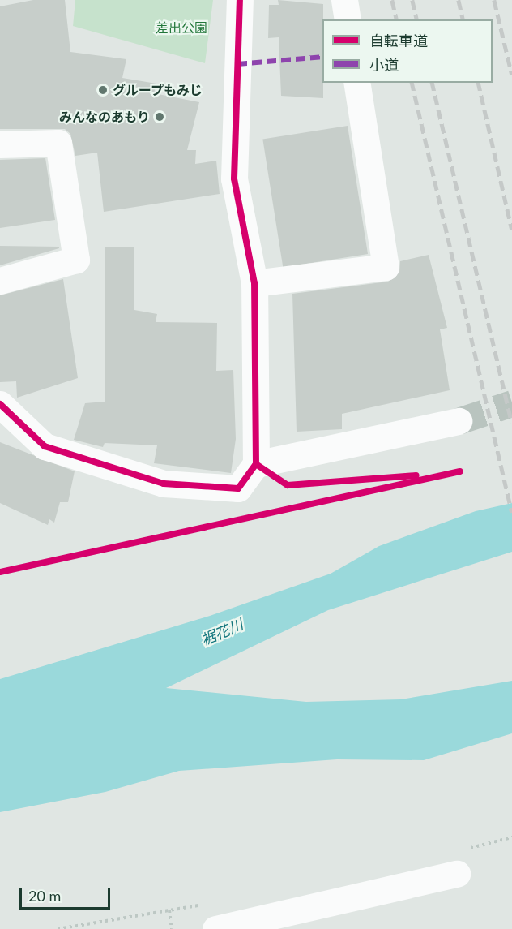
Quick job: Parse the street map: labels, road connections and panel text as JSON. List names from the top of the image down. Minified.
{"water":["裾花川"],"parks":["差出公園"],"places":["グループもみじ","みんなのあもり"],"legend":["自転車道","小道"],"scale_bar":"20 m"}
